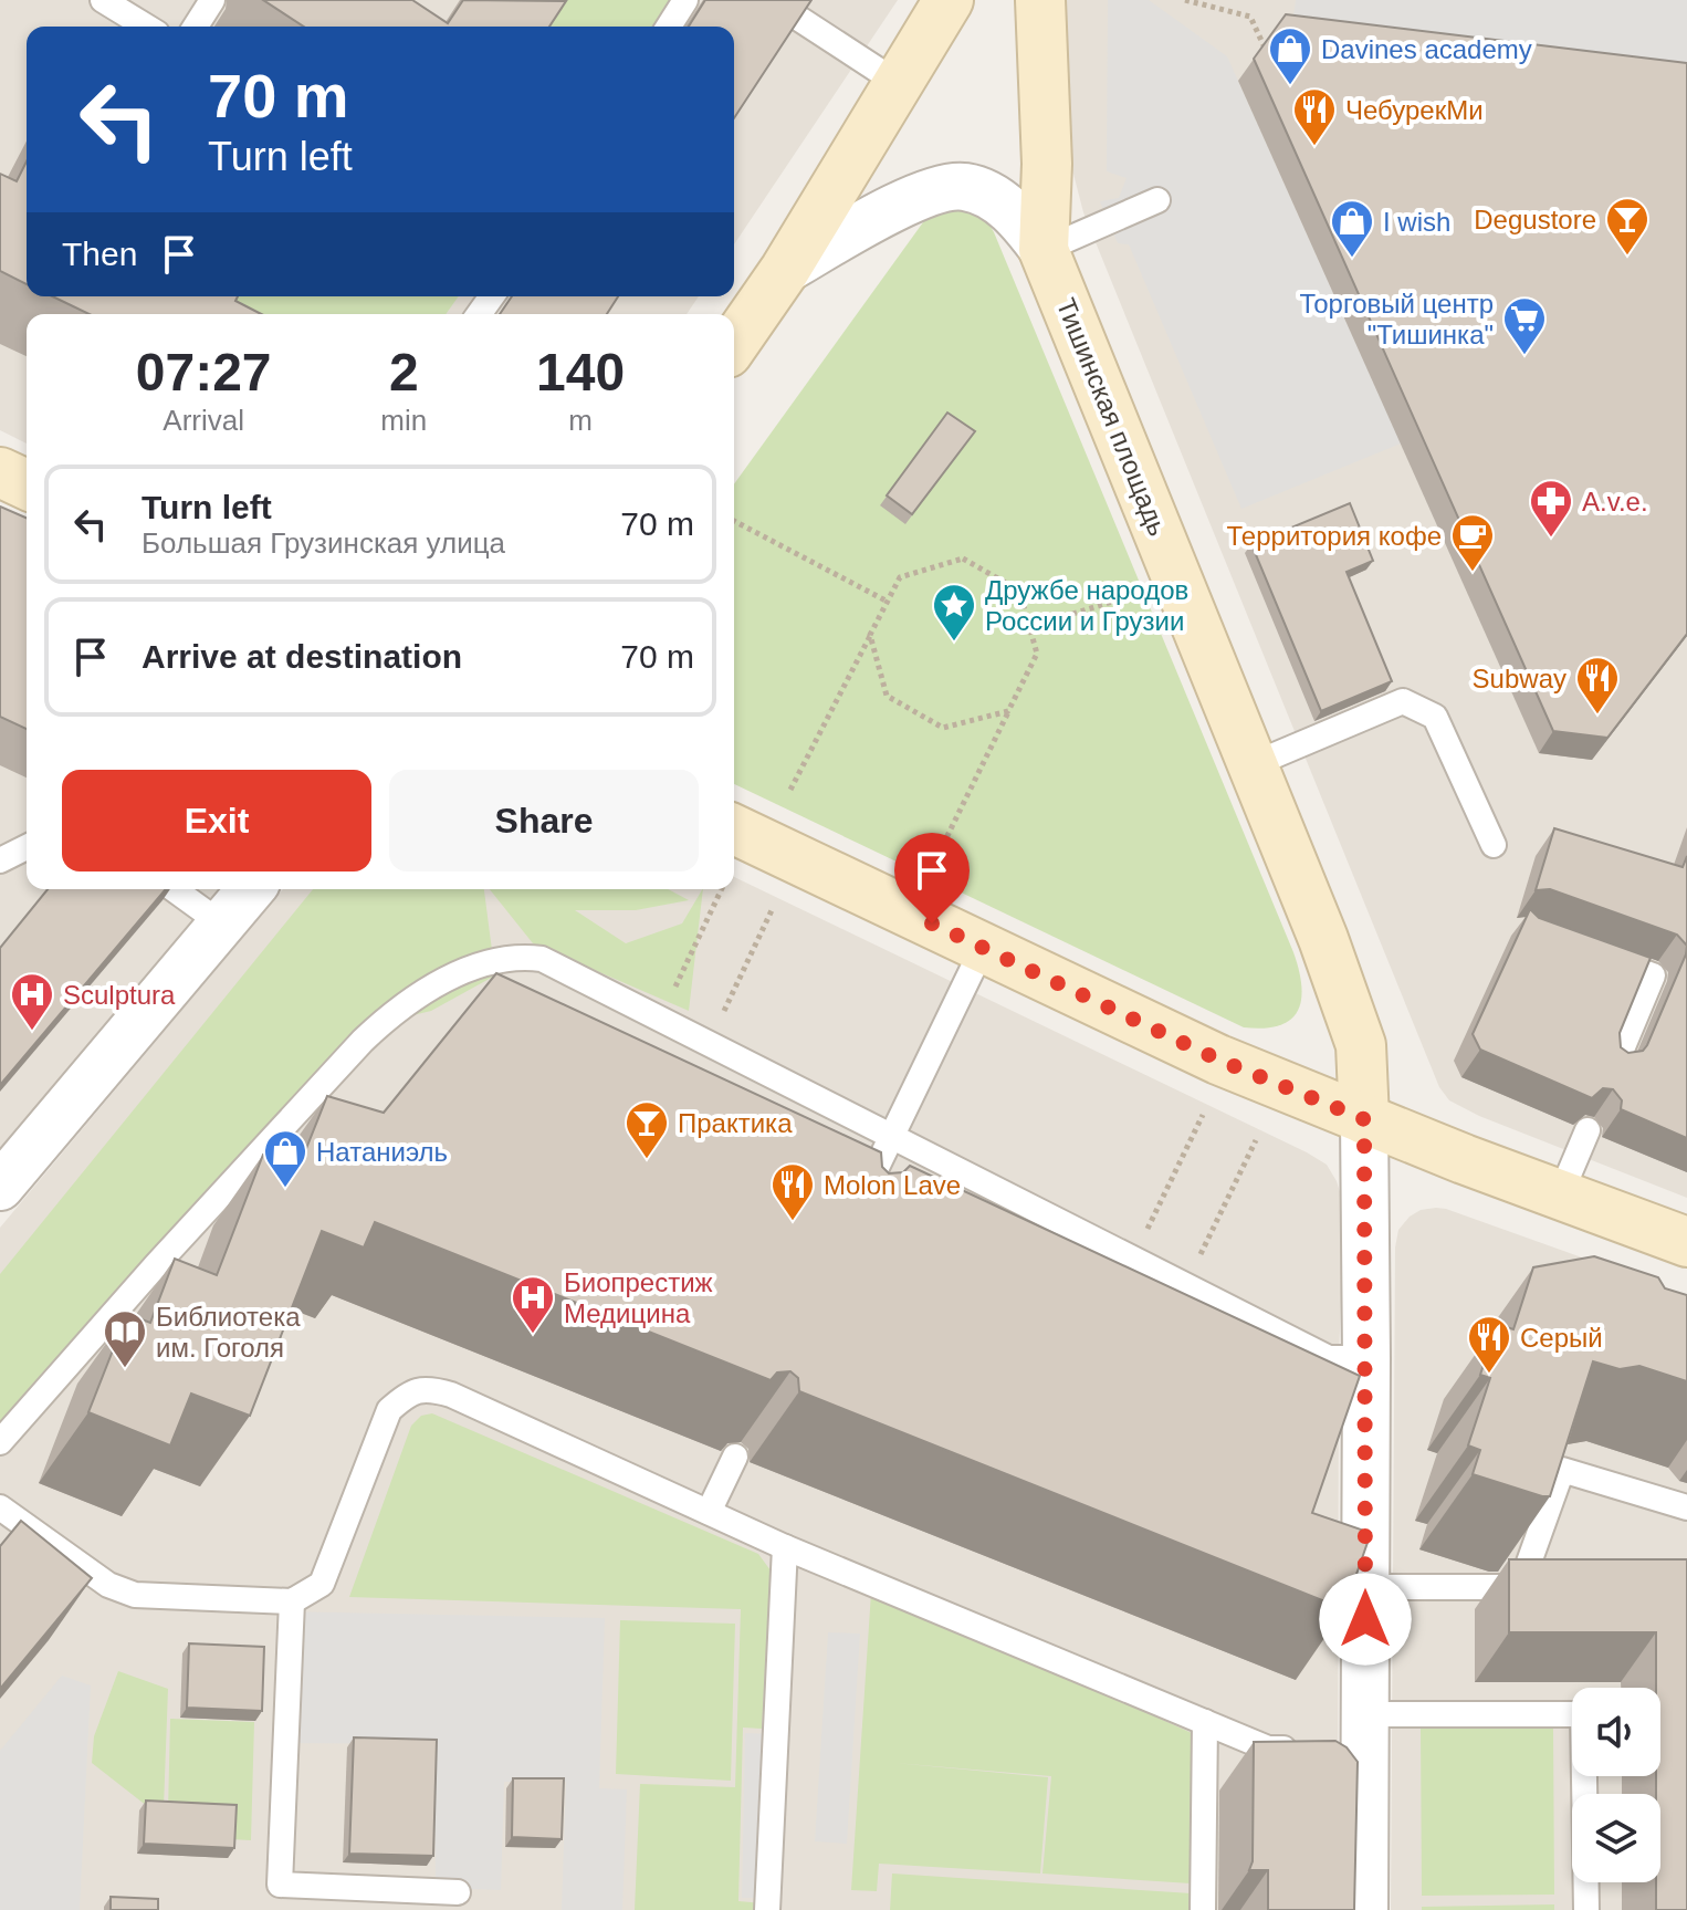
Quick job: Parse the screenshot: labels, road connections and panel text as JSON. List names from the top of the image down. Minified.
{"streets":{"street":["Тишинская площадь"]},"places":{"shop":["Davines academy","I wish","Натаниэль"],"restaurant":["ЧебурекМи","Subway","Molon Lave","Серый"],"bar":["Degustore","Практика"],"supermarket":["Торговый центр \"Тишинка\""],"pharmacy":["A.v.e."],"cafe":["Территория кофе"],"place":["Дружбе народов России и Грузии"],"hospital":["Sculptura","Биопрестиж Медицина"],"library":["Библиотека им. Гоголя"]},"page":{"turn":["70 m","Turn left"],"then":"Then","eta":["07:27","Arrival","2","min","140","m"],"list":[{"name":"Turn left","note":"Большая Грузинская улица","value":"70 m"},{"name":"Arrive at destination","value":"70 m"}],"buttons":["Exit","Share"]}}
